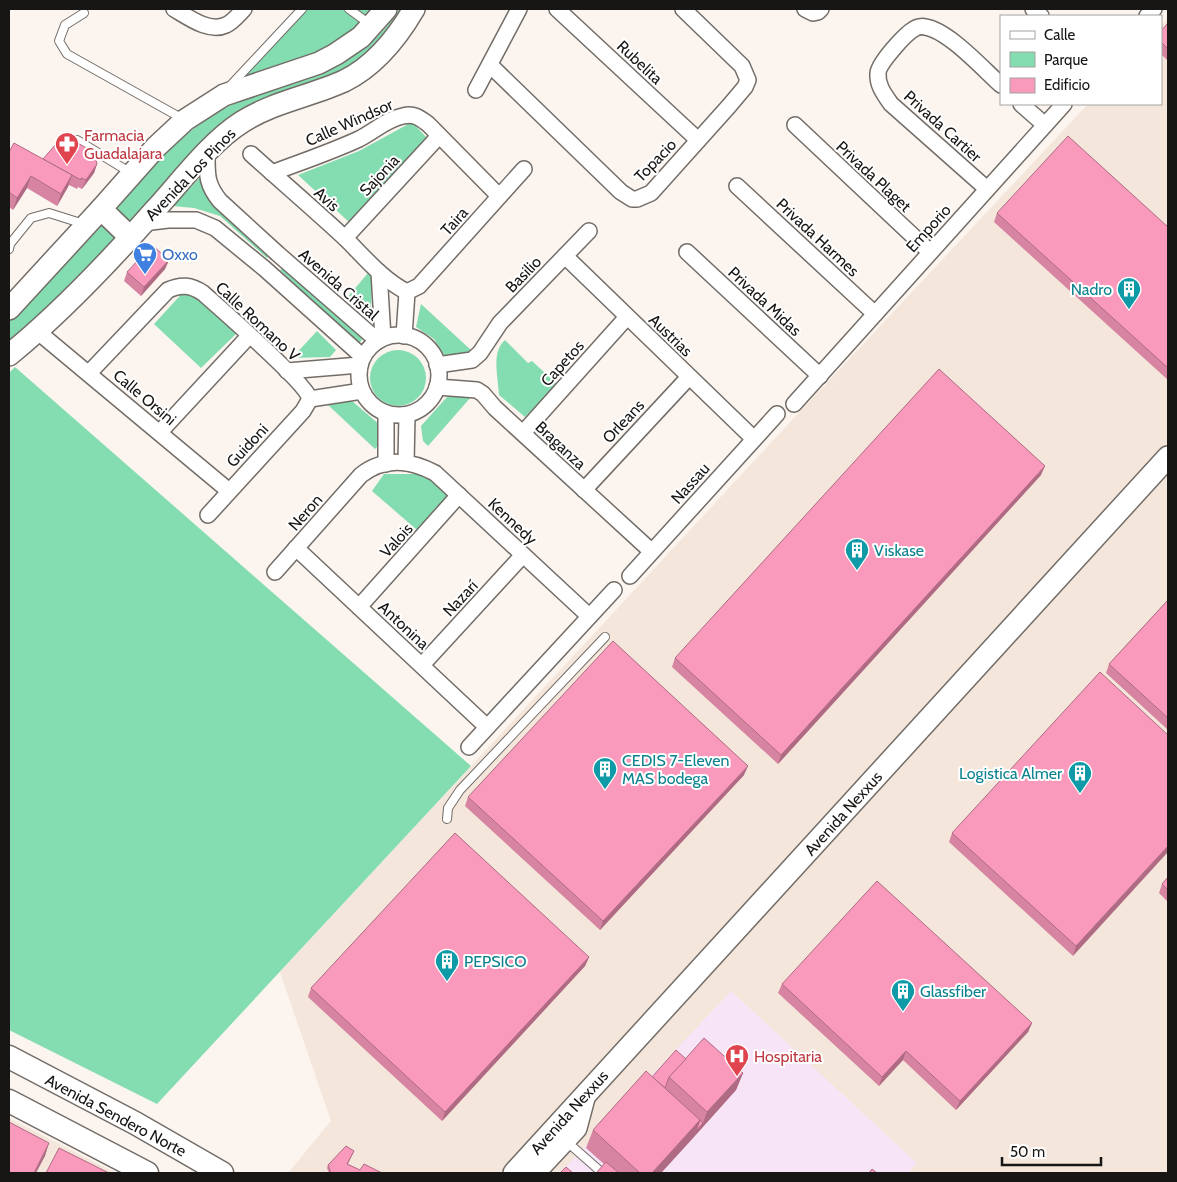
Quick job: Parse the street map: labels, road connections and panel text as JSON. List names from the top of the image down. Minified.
{"streets":{"main road":["Avenida Sendero Norte"],"street":["Rubelita","Calle Windsor","Privada Cartier","Topacio","Avenida Los Pinos","Sajonia","Privada Plaget","Avis","Taira","Emporio","Privada Harmes","Basilio","Avenida Cristal","Privada Midas","Calle Romano V","Austrias","Capetos","Calle Orsini","Orleans","Guidoni","Braganza","Nassau","Neron","Kennedy","Valois","Nazarí","Antonina","Avenida Nexxus"]},"crossings":[["Rubelita","Topacio"],["Calle Windsor","Sajonia"],["Calle Windsor","Avis"],["Calle Windsor","Taira"],["Privada Cartier","Emporio"],["Avenida Los Pinos","Avenida Cristal"],["Avenida Los Pinos","Calle Orsini"],["Sajonia","Avis"],["Privada Plaget","Emporio"],["Avis","Taira"],["Emporio","Privada Harmes"],["Emporio","Privada Midas"],["Basilio","Avenida Cristal"],["Basilio","Austrias"],["Basilio","Braganza"],["Avenida Cristal","Braganza"],["Calle Romano V","Calle Orsini"],["Calle Romano V","Guidoni"],["Austrias","Capetos"],["Austrias","Orleans"],["Austrias","Nassau"],["Capetos","Braganza"],["Calle Orsini","Guidoni"],["Orleans","Braganza"],["Braganza","Nassau"],["Neron","Kennedy"],["Neron","Antonina"],["Kennedy","Valois"],["Kennedy","Nazarí"],["Valois","Antonina"],["Nazarí","Antonina"]],"places":{"pharmacy":["Farmacia Guadalajara"],"supermarket":["Oxxo"],"building":["Nadro","Viskase","CEDIS 7-Eleven MAS bodega","Logistica Almer","PEPSICO","Glassfiber"],"hospital":["Hospitaria"]},"legend":["Calle","Parque","Edificio"],"scale_bar":"50 m"}
